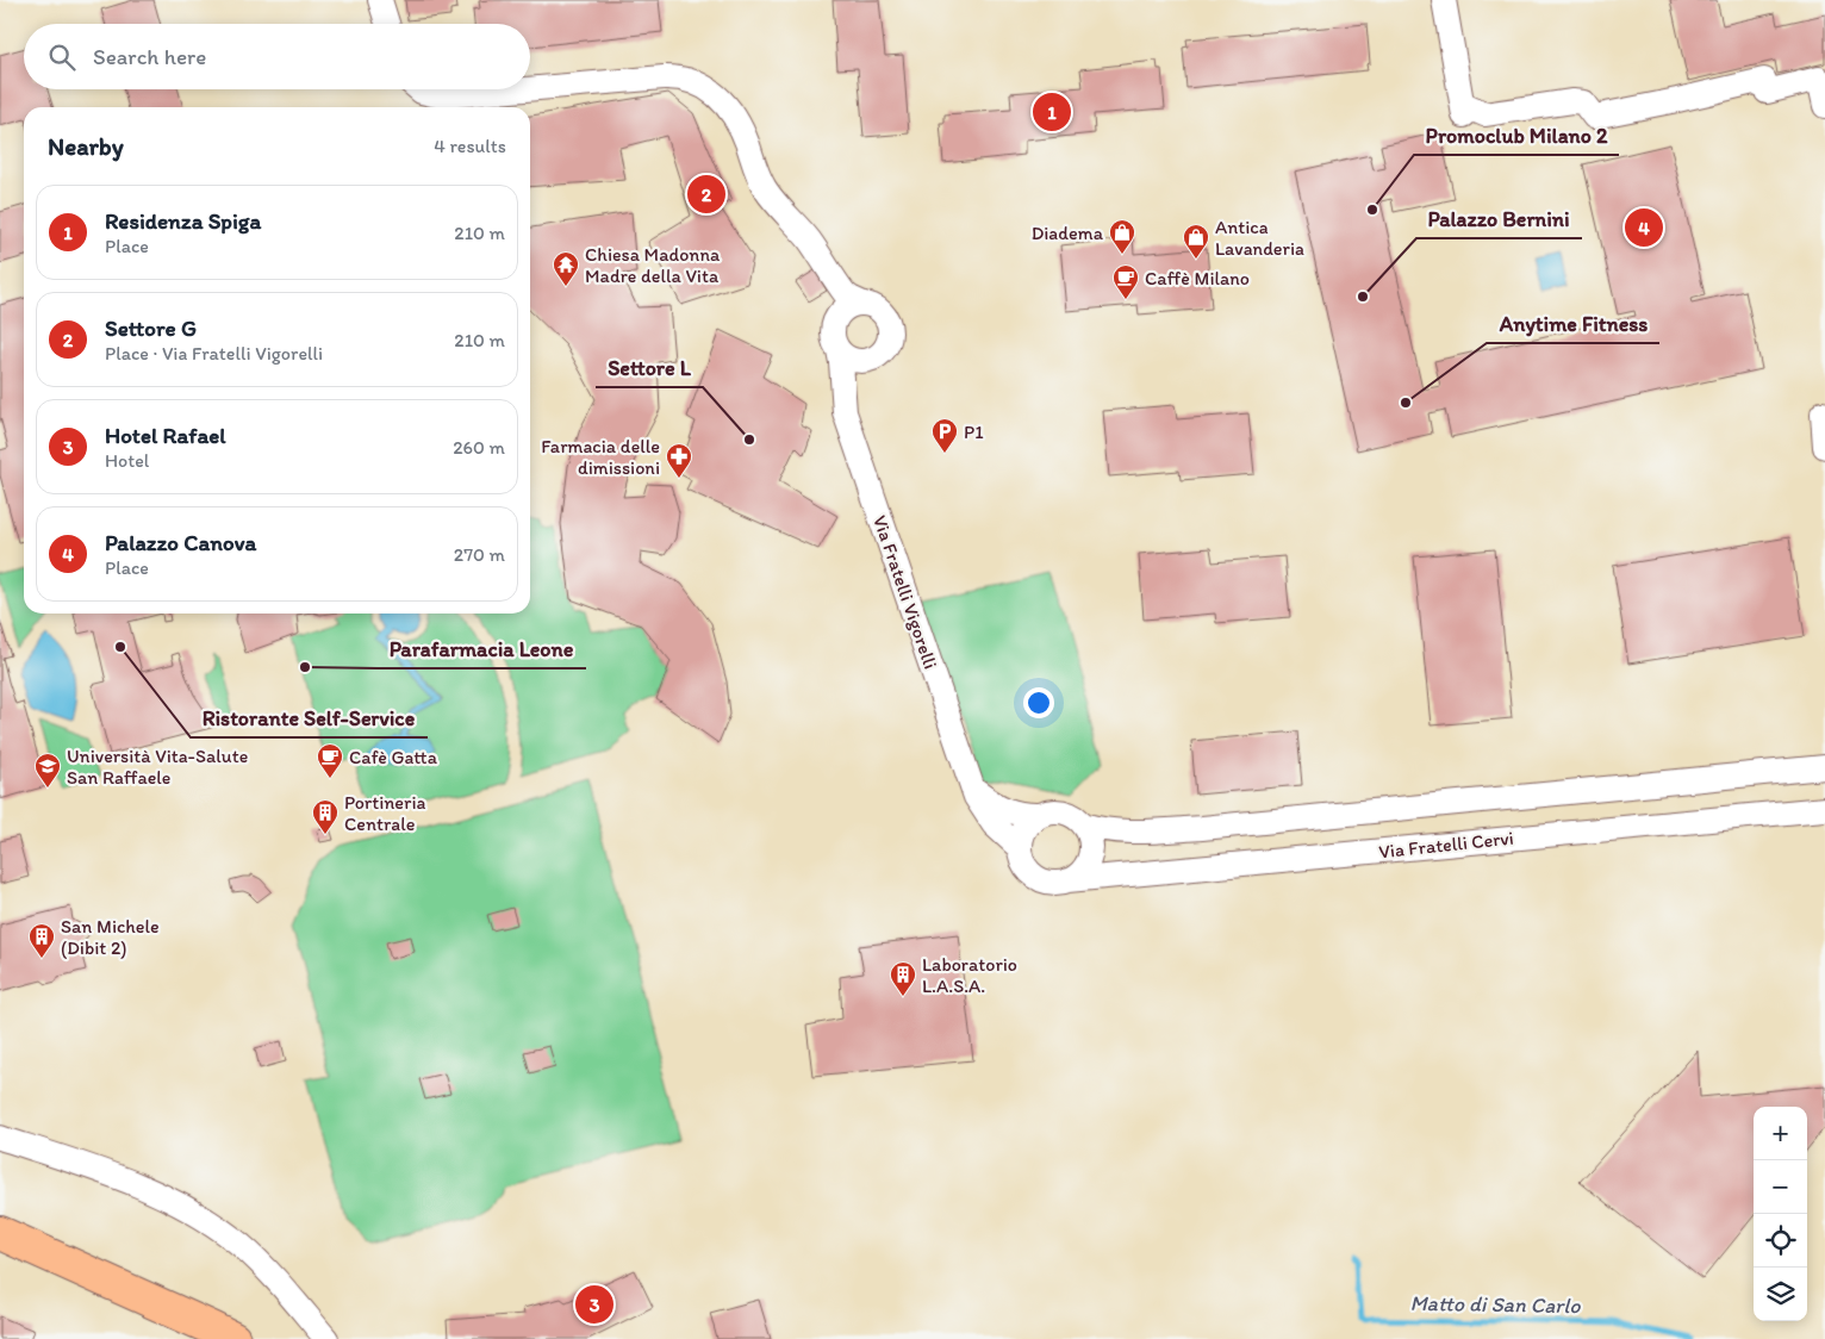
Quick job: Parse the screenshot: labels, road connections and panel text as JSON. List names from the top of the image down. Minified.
{"streets":{"street":["Via Fratelli Vigorelli","Via Fratelli Cervi"]},"crossings":[["Via Fratelli Vigorelli","Via Fratelli Cervi"]],"water":["Matto di San Carlo"],"places":{"other":["Promoclub Milano 2","Palazzo Bernini","Anytime Fitness","Settore L","Ristorante Self-Service","Parafarmacia Leone"],"shop":["Diadema","Antica Lavanderia"],"temple":["Chiesa Madonna Madre della Vita"],"cafe":["Caffè Milano","Cafè Gatta"],"parking":["P1"],"pharmacy":["Farmacia delle dimissioni"],"school or university":["Università Vita-Salute San Raffaele"],"building":["Portineria Centrale","San Michele (Dibit 2)","Laboratorio L.A.S.A."]},"page":{"search":"Search here","pins":["1","2","4","3"],"heading":["Nearby","4 results"],"list":[{"mark":"1","name":"Residenza Spiga","note":"Place","value":"210 m"},{"mark":"2","name":"Settore G","note":"Place · Via Fratelli Vigorelli","value":"210 m"},{"mark":"3","name":"Hotel Rafael","note":"Hotel","value":"260 m"},{"mark":"4","name":"Palazzo Canova","note":"Place","value":"270 m"}],"map_buttons":["+","−"]}}
